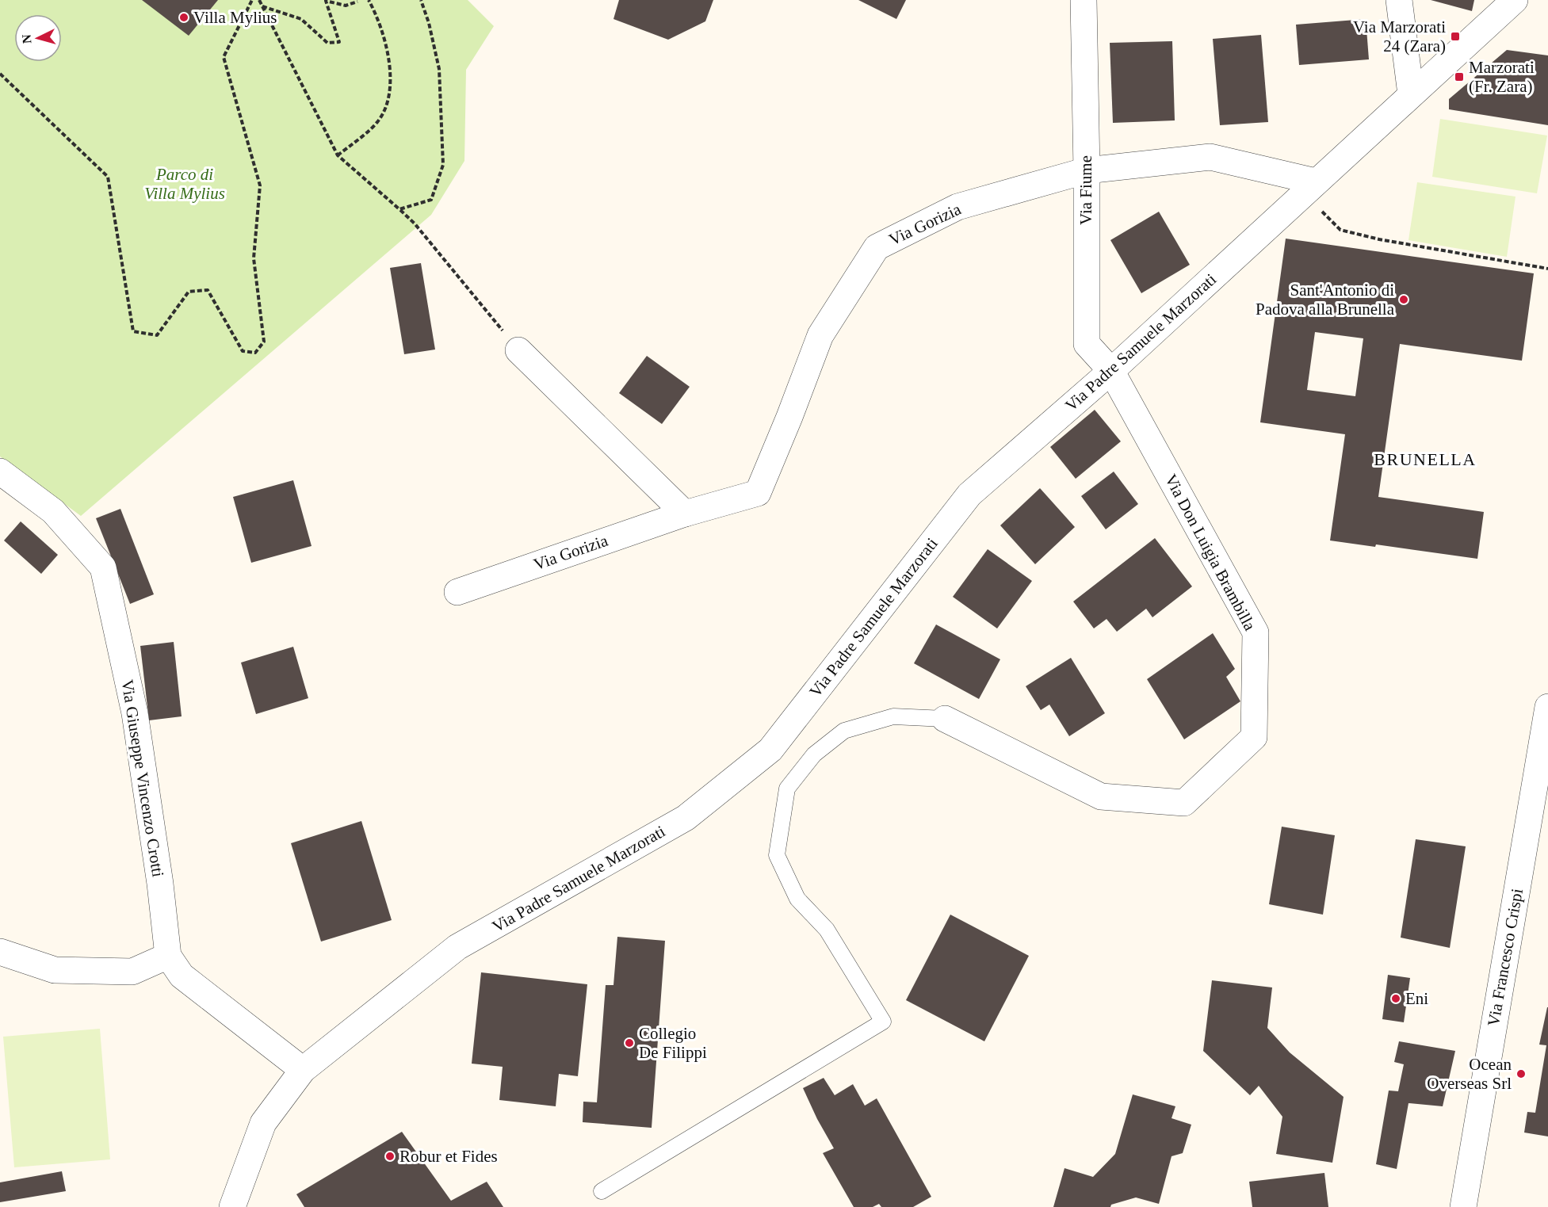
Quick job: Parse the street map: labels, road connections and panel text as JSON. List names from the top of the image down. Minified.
{"streets":{"street":["Via Fiume","Via Gorizia","Via Padre Samuele Marzorati","Via Don Luigia Brambilla","Via Giuseppe Vincenzo Crotti","Via Francesco Crispi"]},"crossings":[["Via Fiume","Via Gorizia"],["Via Fiume","Via Padre Samuele Marzorati"],["Via Fiume","Via Don Luigia Brambilla"],["Via Gorizia","Via Padre Samuele Marzorati"],["Via Padre Samuele Marzorati","Via Don Luigia Brambilla"],["Via Padre Samuele Marzorati","Via Giuseppe Vincenzo Crotti"]],"districts":["BRUNELLA"],"parks":["Parco di Villa Mylius"],"places":{"other":["Villa Mylius","Sant'Antonio di Padova alla Brunella","Eni","Collegio De Filippi","Ocean Overseas Srl","Robur et Fides"],"transit":["Via Marzorati 24 (Zara)","Marzorati (Fr. Zara)"]},"north":"left"}
